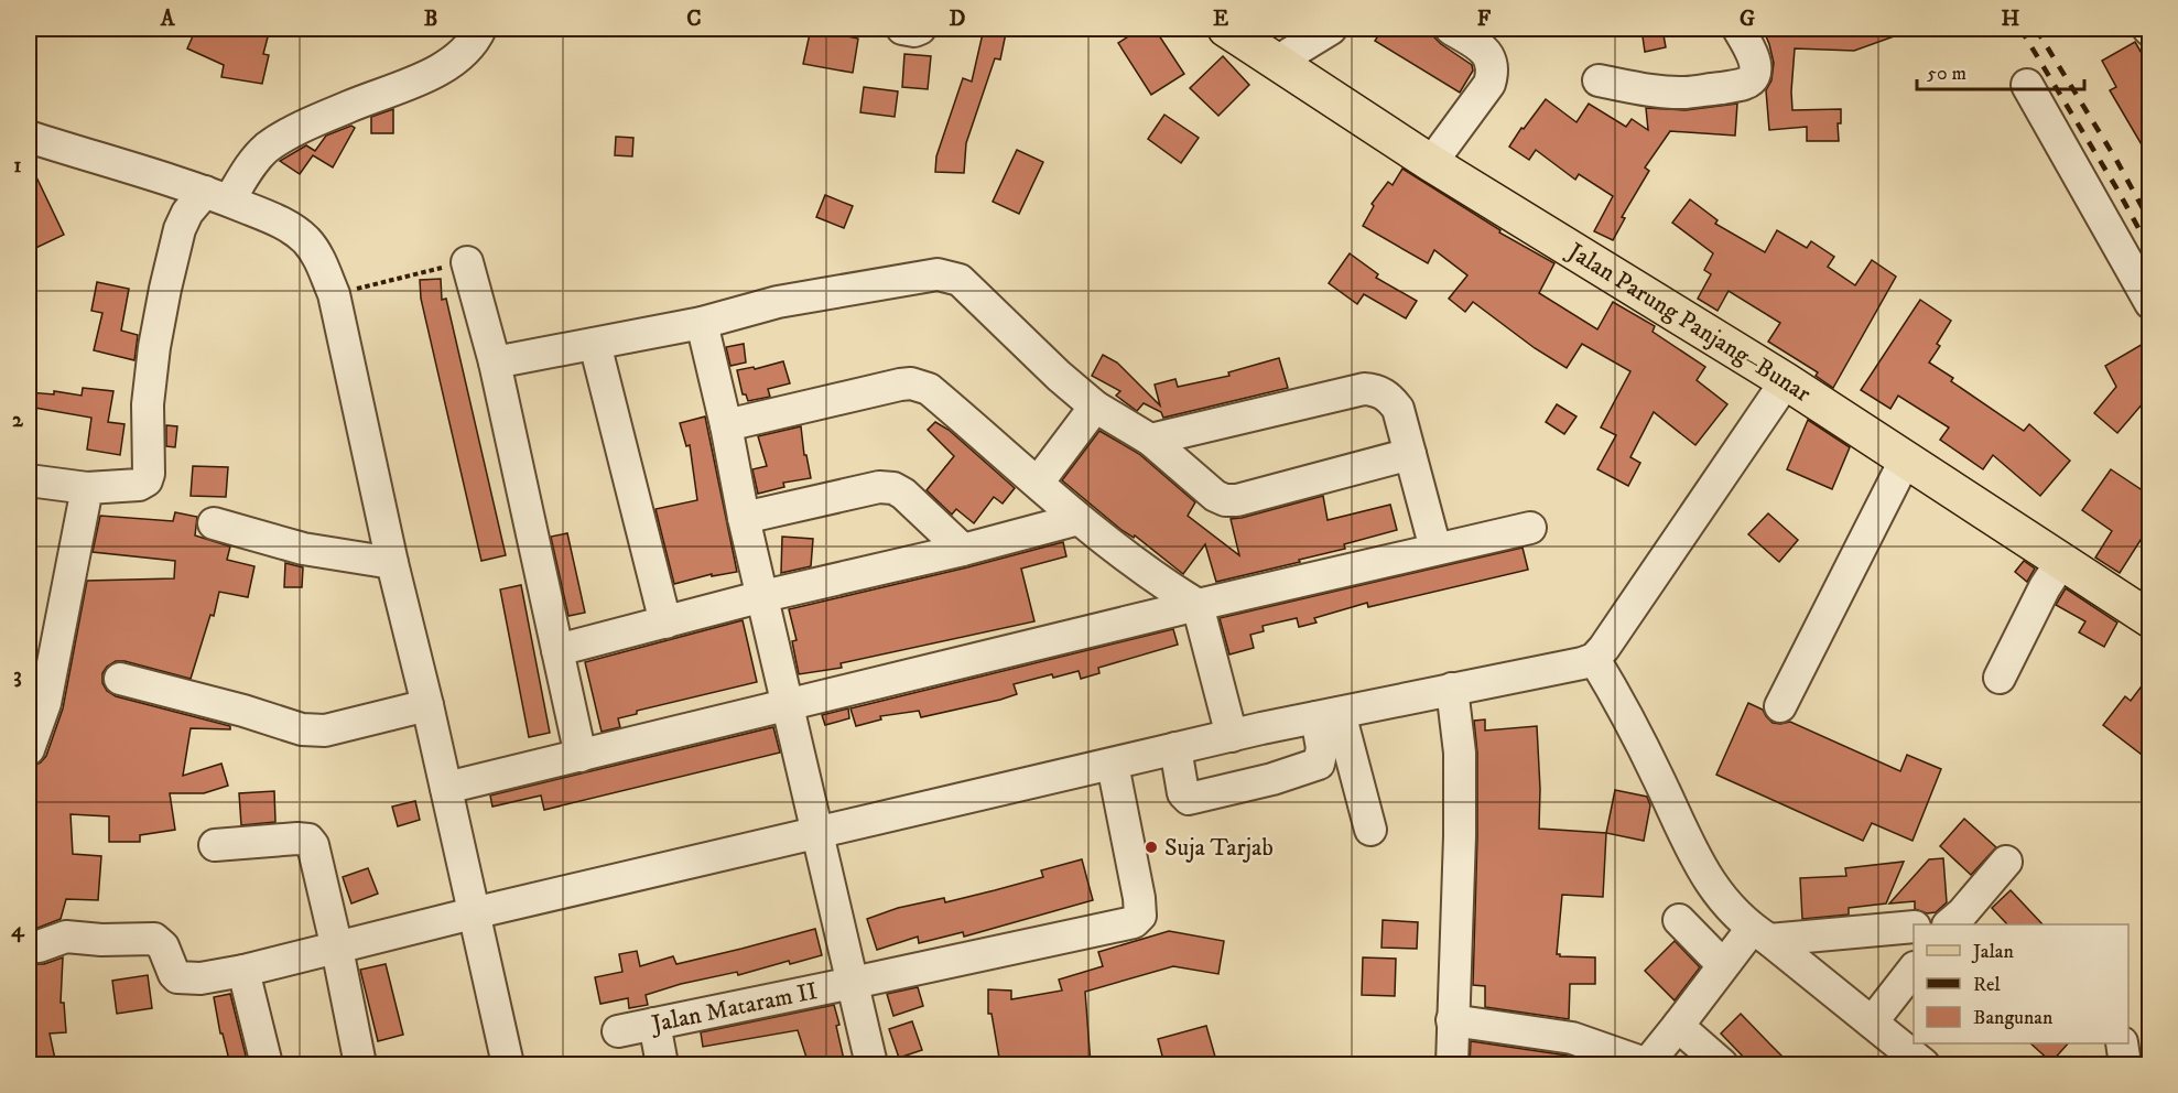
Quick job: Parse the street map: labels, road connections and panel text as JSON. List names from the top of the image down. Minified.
{"streets":{"main road":["Jalan Parung Panjang–Bunar"],"street":["Jalan Mataram II"]},"places":["Suja Tarjab"],"legend":["Jalan","Rel","Bangunan"],"scale_bar":"50 m","grid":{"columns":["A","B","C","D","E","F","G","H"],"rows":["1","2","3","4"]}}
